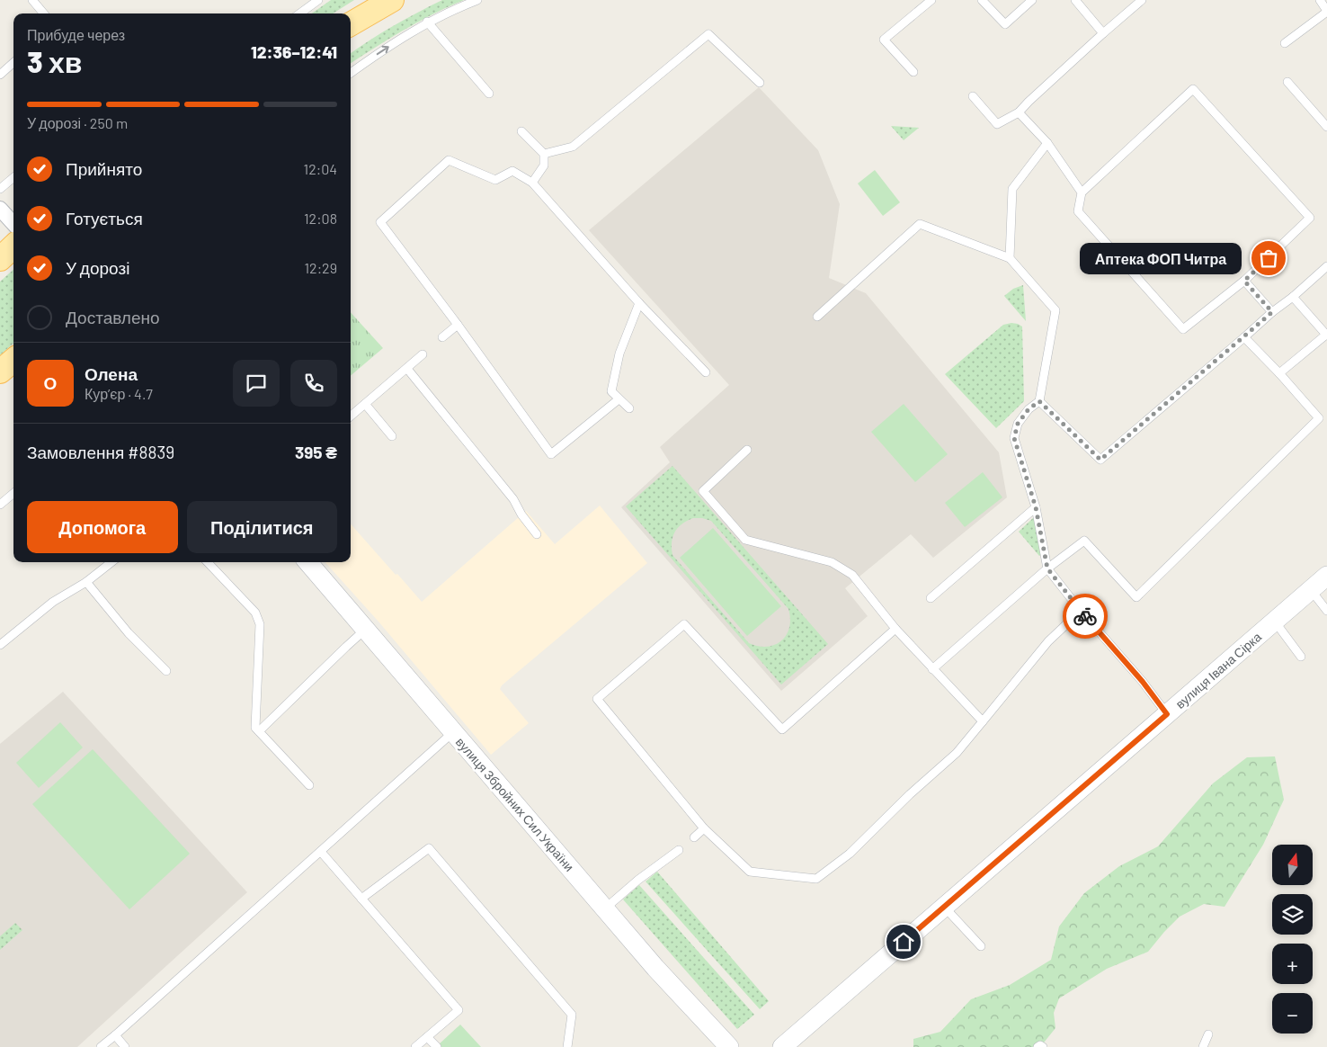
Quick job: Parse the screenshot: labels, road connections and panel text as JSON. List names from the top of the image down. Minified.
{"streets":{"street":["вулиця Івана Сірка","вулиця Збройних Сил України"]},"places":["Аптека ФОП Читра"],"north":"top","page":{"heading":["3 хв","Прибуде через","12:36–12:41"],"panel":["Олена","Кур’єр · 4.7","Замовлення #8839","395 ₴"],"bar":"У дорозі · 250 m","list":[["Прийнято","12:04"],["Готується","12:08"],["У дорозі","12:29"],"Доставлено"],"bubble":"Аптека ФОП Читра","round":"О","buttons":["Допомога","Поділитися"],"map_buttons":["+","−"]}}
